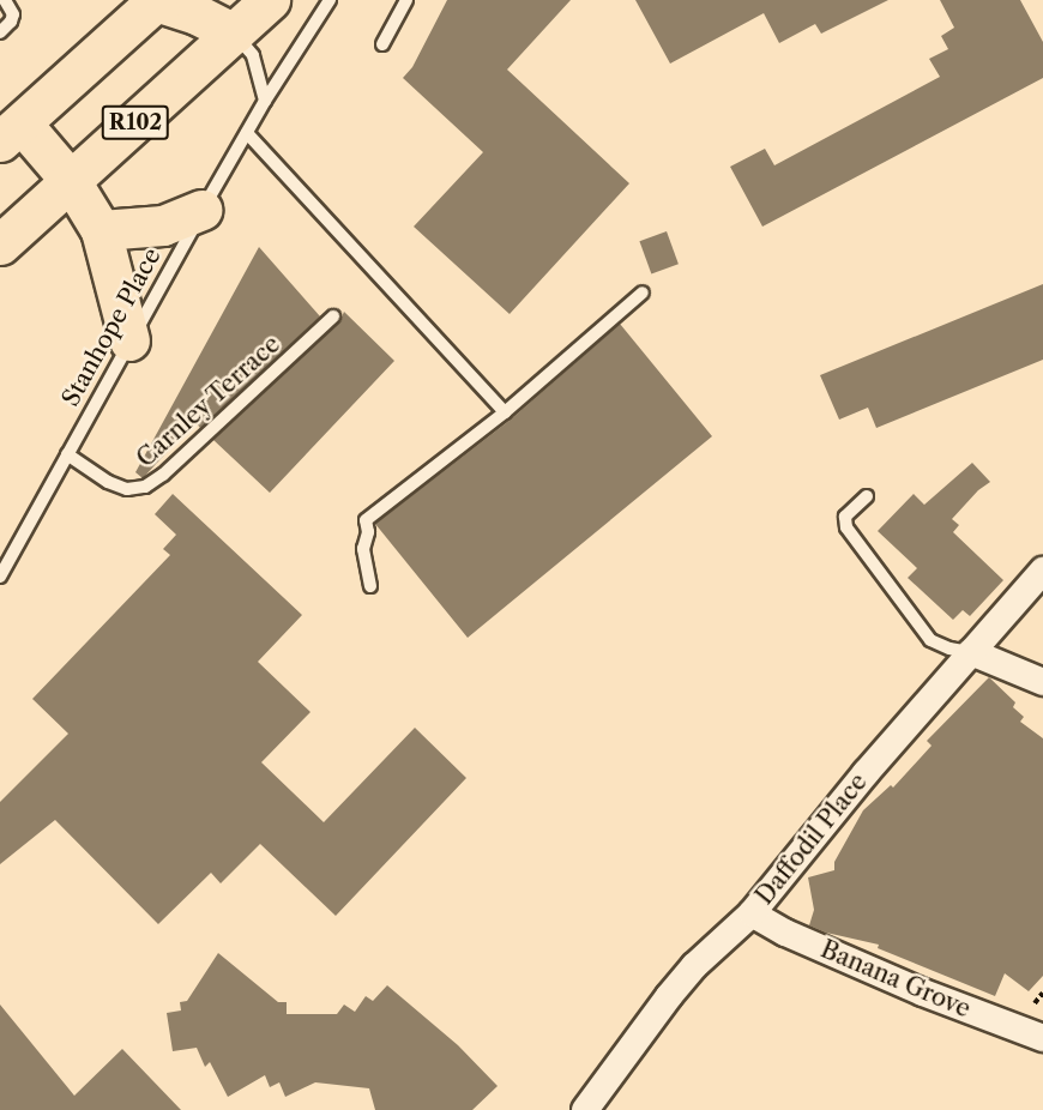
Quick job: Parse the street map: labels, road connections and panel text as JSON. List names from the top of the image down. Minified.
{"streets":{"main road":["R102"],"street":["Daffodil Place","Banana Grove"],"lane":["Stanhope Place","Carnley Terrace"]},"crossings":[["Stanhope Place","Carnley Terrace"],["Daffodil Place","Banana Grove"]]}
